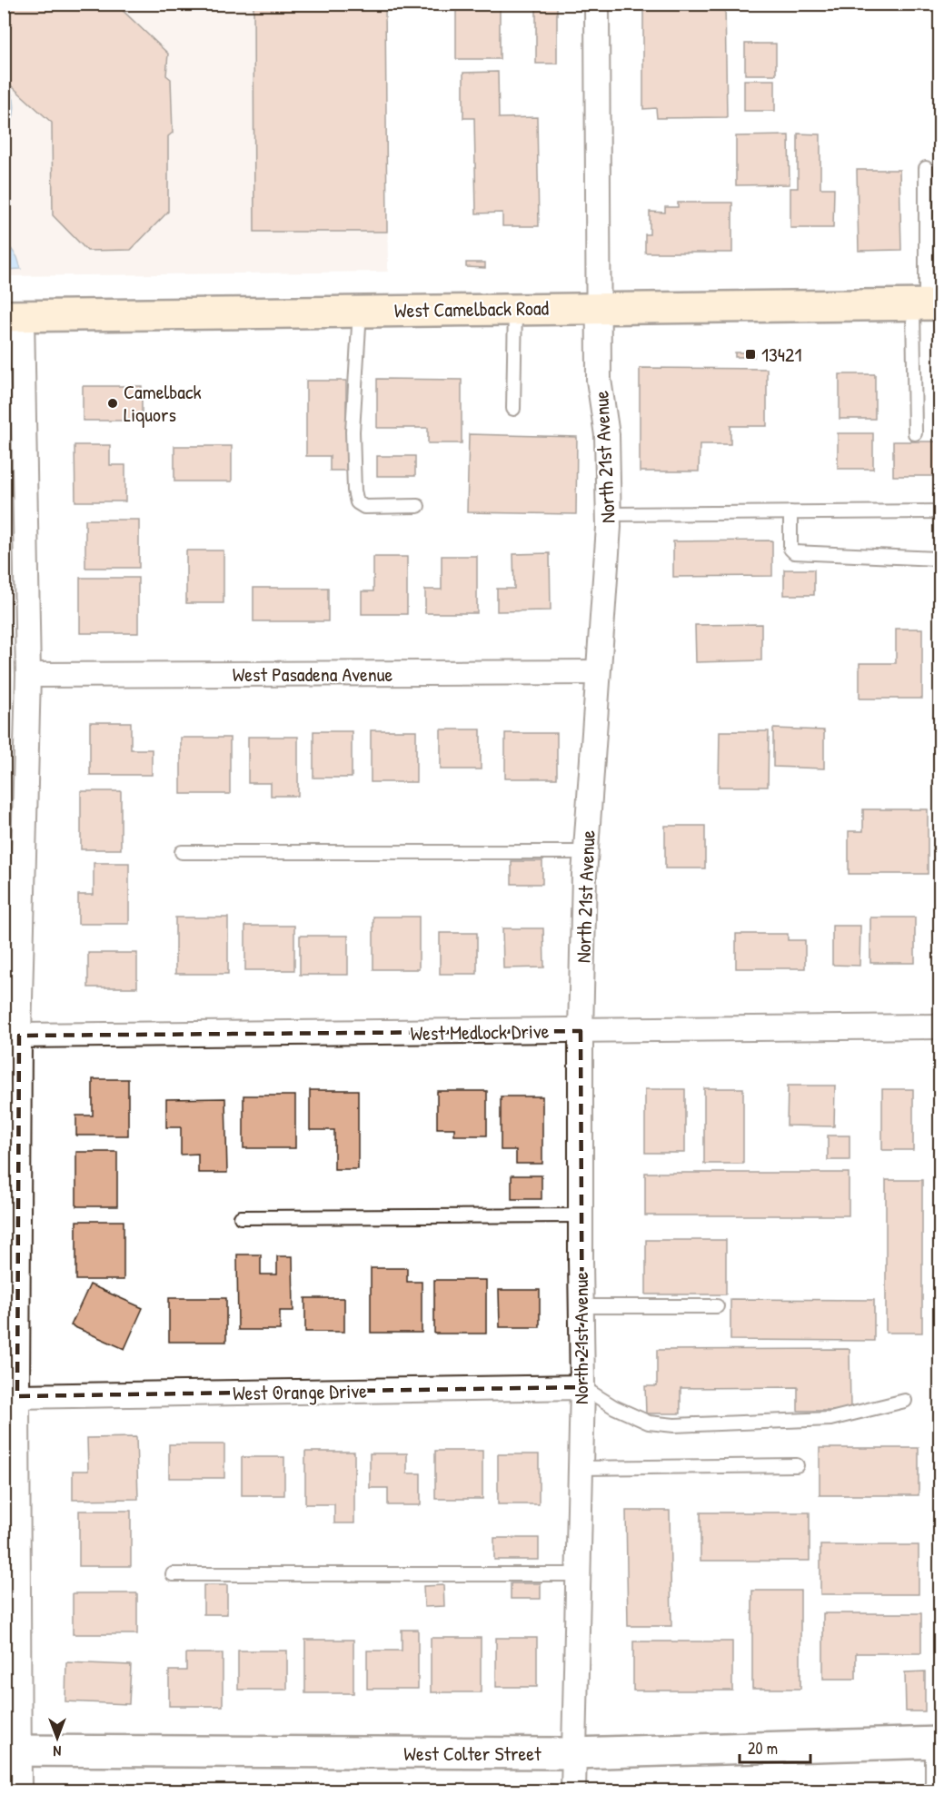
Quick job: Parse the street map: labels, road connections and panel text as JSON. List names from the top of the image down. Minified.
{"streets":{"main road":["West Camelback Road"],"street":["North 21st Avenue","West Pasadena Avenue","West Medlock Drive","West Orange Drive","West Colter Street"]},"crossings":[["West Camelback Road","North 21st Avenue"],["North 21st Avenue","West Pasadena Avenue"],["North 21st Avenue","West Medlock Drive"],["North 21st Avenue","West Orange Drive"],["North 21st Avenue","West Colter Street"]],"places":{"transit":["13421"],"other":["Camelback Liquors"]},"scale_bar":"20 m","north":"bottom"}
